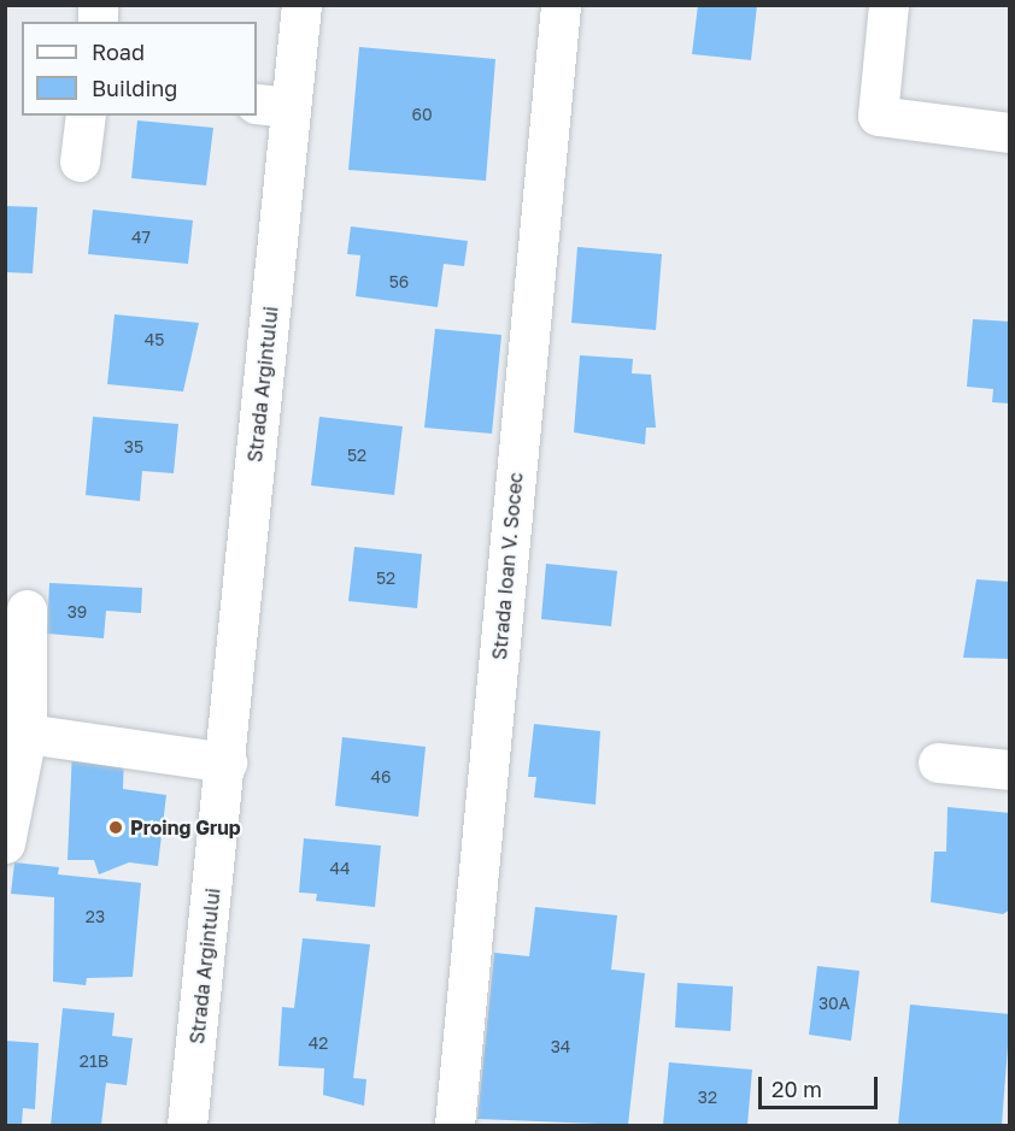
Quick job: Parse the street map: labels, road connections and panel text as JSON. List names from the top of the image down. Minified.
{"streets":{"street":["Strada Argintului","Strada Ioan V. Socec"]},"places":["Proing Grup"],"house_numbers":["60","47","56","45","35","52","52","39","46","44","23","30A","42","34","21B","32"],"legend":["Road","Building"],"scale_bar":"20 m"}
